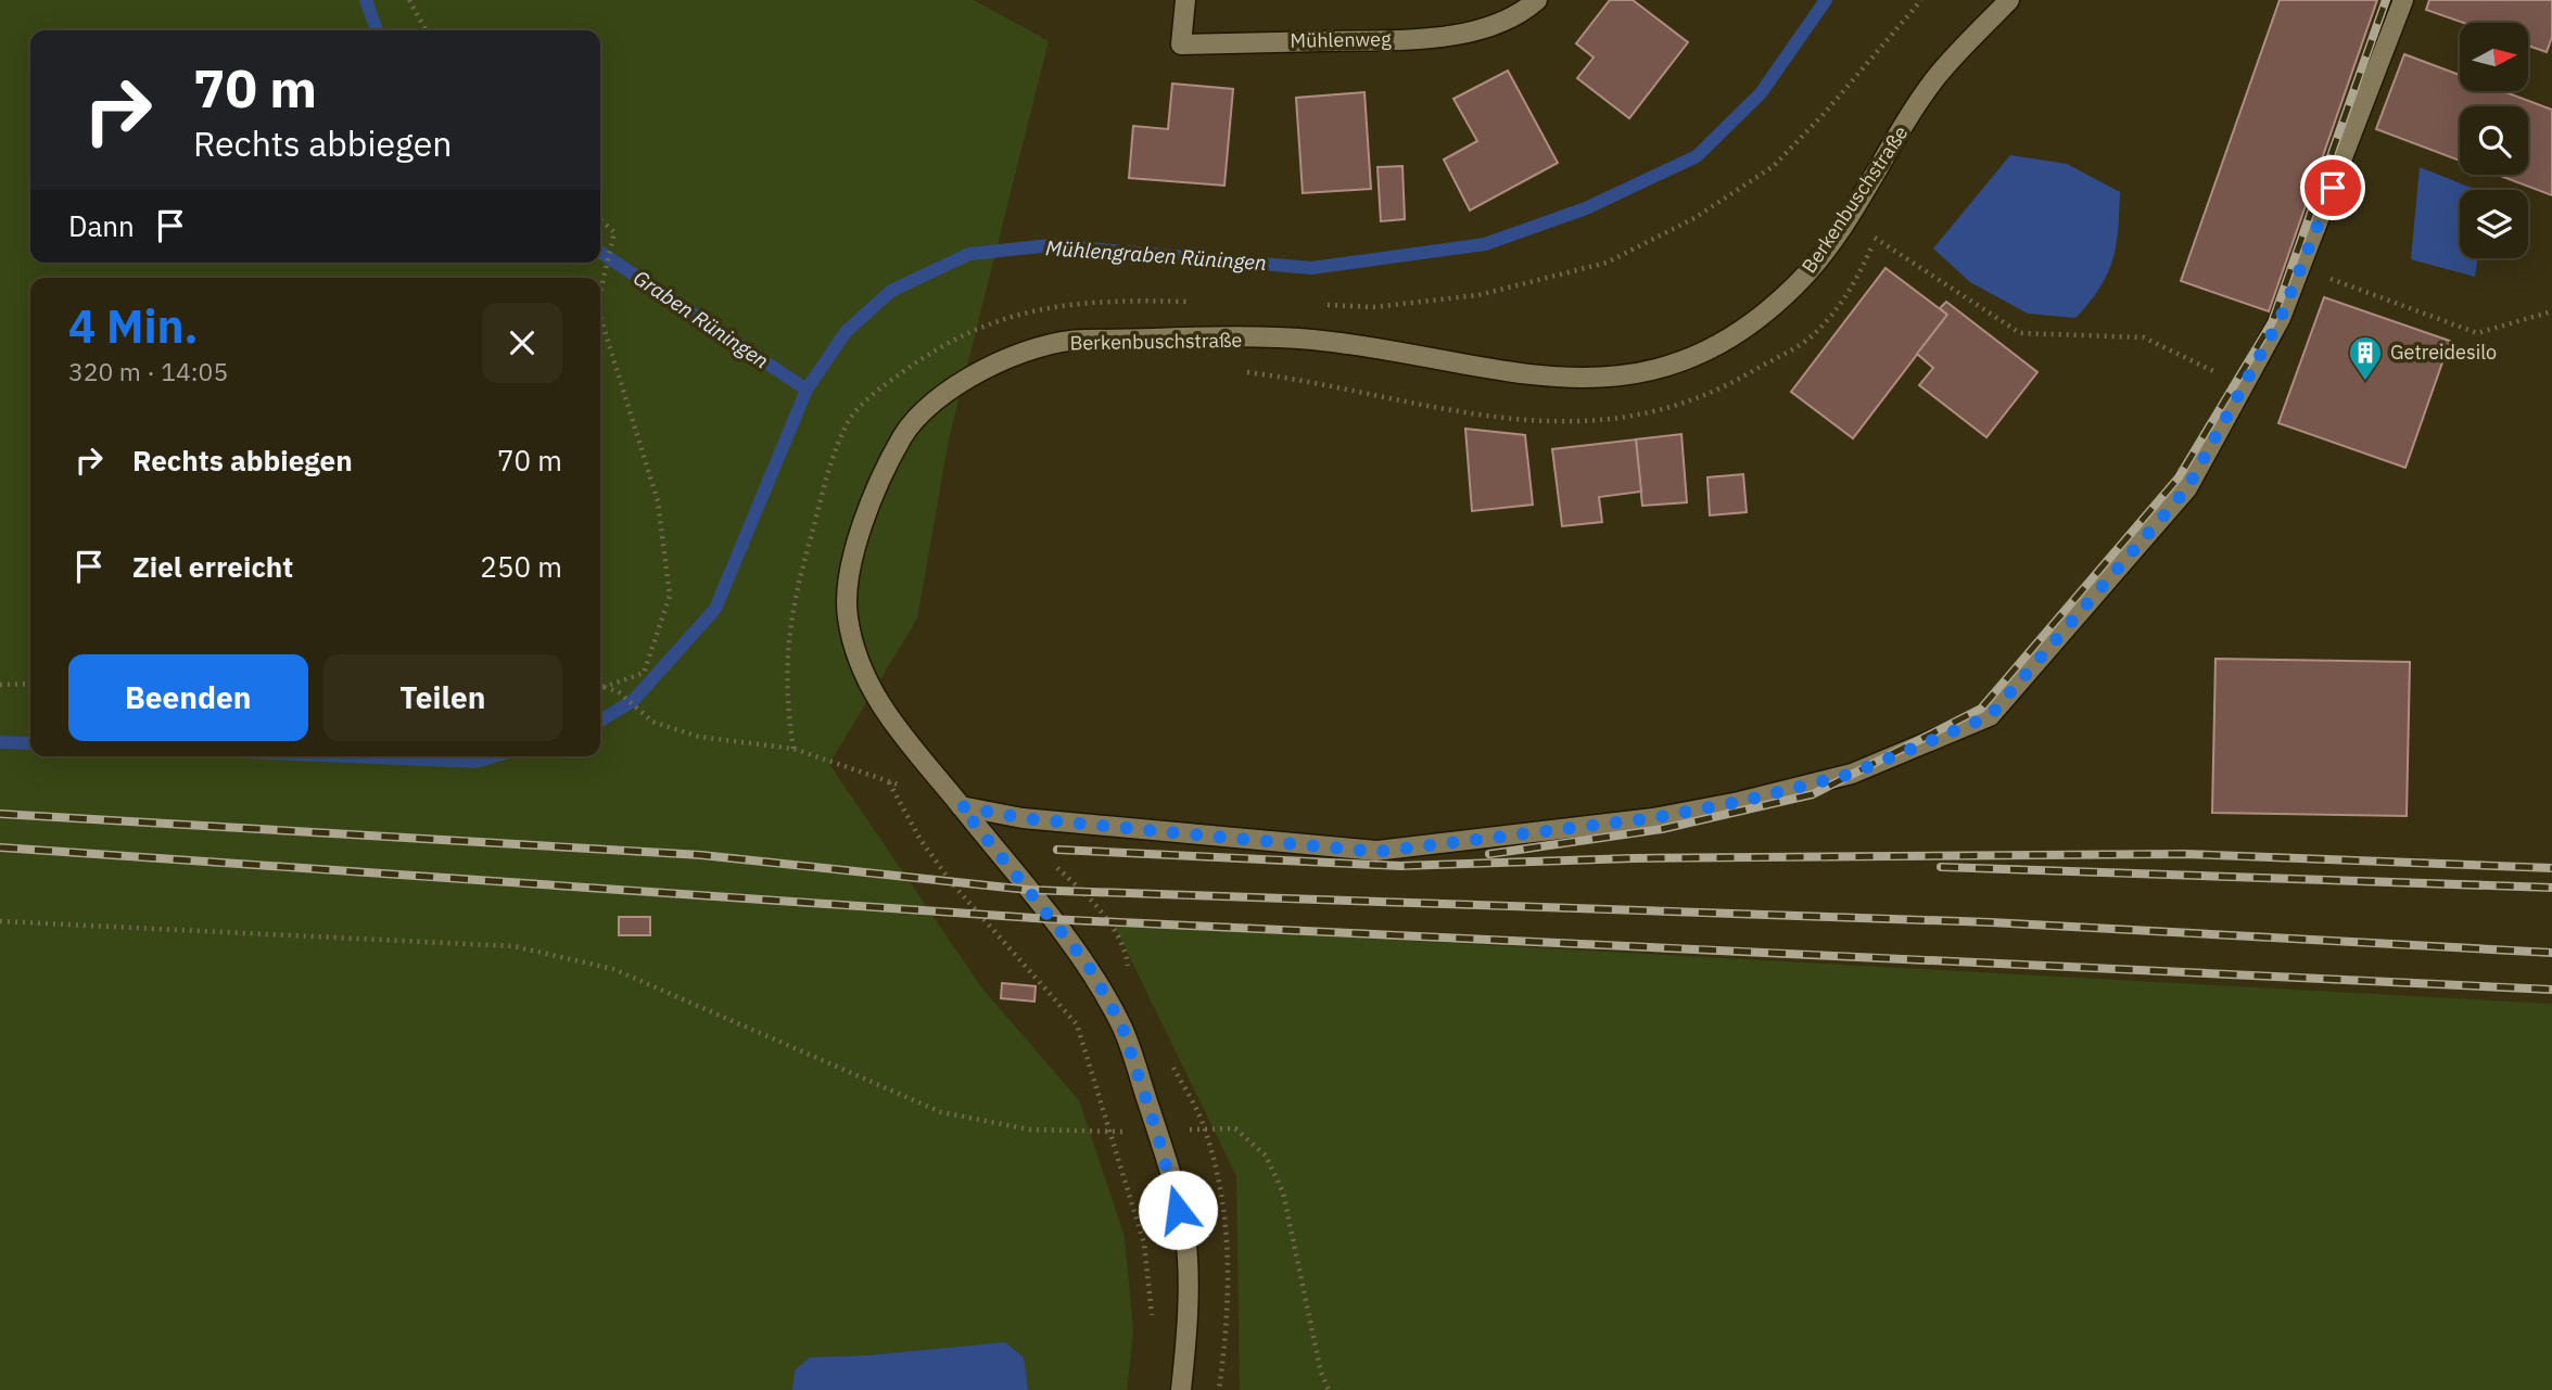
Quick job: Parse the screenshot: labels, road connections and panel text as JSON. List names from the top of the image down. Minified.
{"streets":{"street":["Mühlenweg","Berkenbuschstraße"]},"water":["Mühlengraben Rüningen","Graben Rüningen"],"places":{"building":["Getreidesilo"]},"north":"right","page":{"turn":["70 m","Rechts abbiegen"],"then":"Dann","heading":["4 Min.","320 m · 14:05"],"list":[{"name":"Rechts abbiegen","value":"70 m"},{"name":"Ziel erreicht","value":"250 m"}],"buttons":["Beenden","Teilen"]}}
